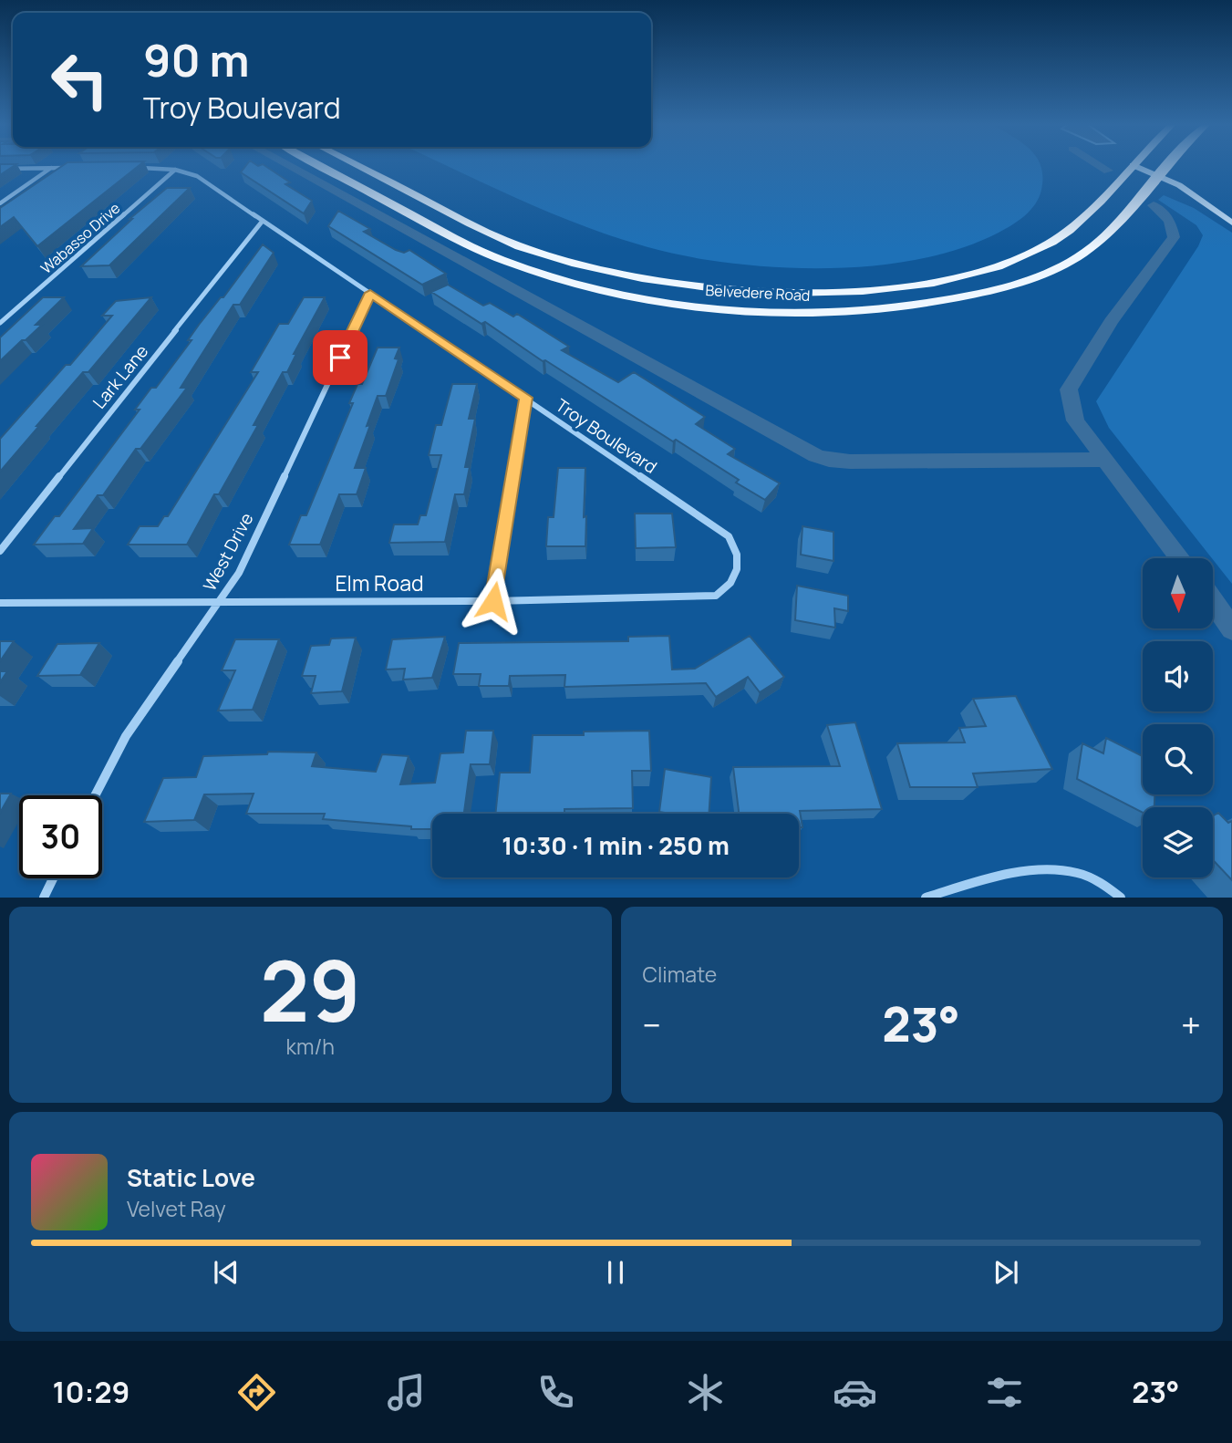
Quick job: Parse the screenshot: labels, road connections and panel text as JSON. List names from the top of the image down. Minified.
{"streets":{"main road":["Belvedere Road"],"street":["Wabasso Drive","Lark Lane","Troy Boulevard","West Drive","Elm Road"]},"crossings":[["Wabasso Drive","Troy Boulevard"],["Lark Lane","Troy Boulevard"],["Troy Boulevard","West Drive"],["Troy Boulevard","Elm Road"],["West Drive","Elm Road"]],"north":"bottom","page":{"turn":["90 m","Troy Boulevard"],"limit":"30","trip":"10:30 · 1 min · 250 m","tile":[["29","km/h"],"Climate"],"heat":["−","23°","+"],"song":["Static Love","Velvet Ray"],"tabs":["10:29","23°"]}}
